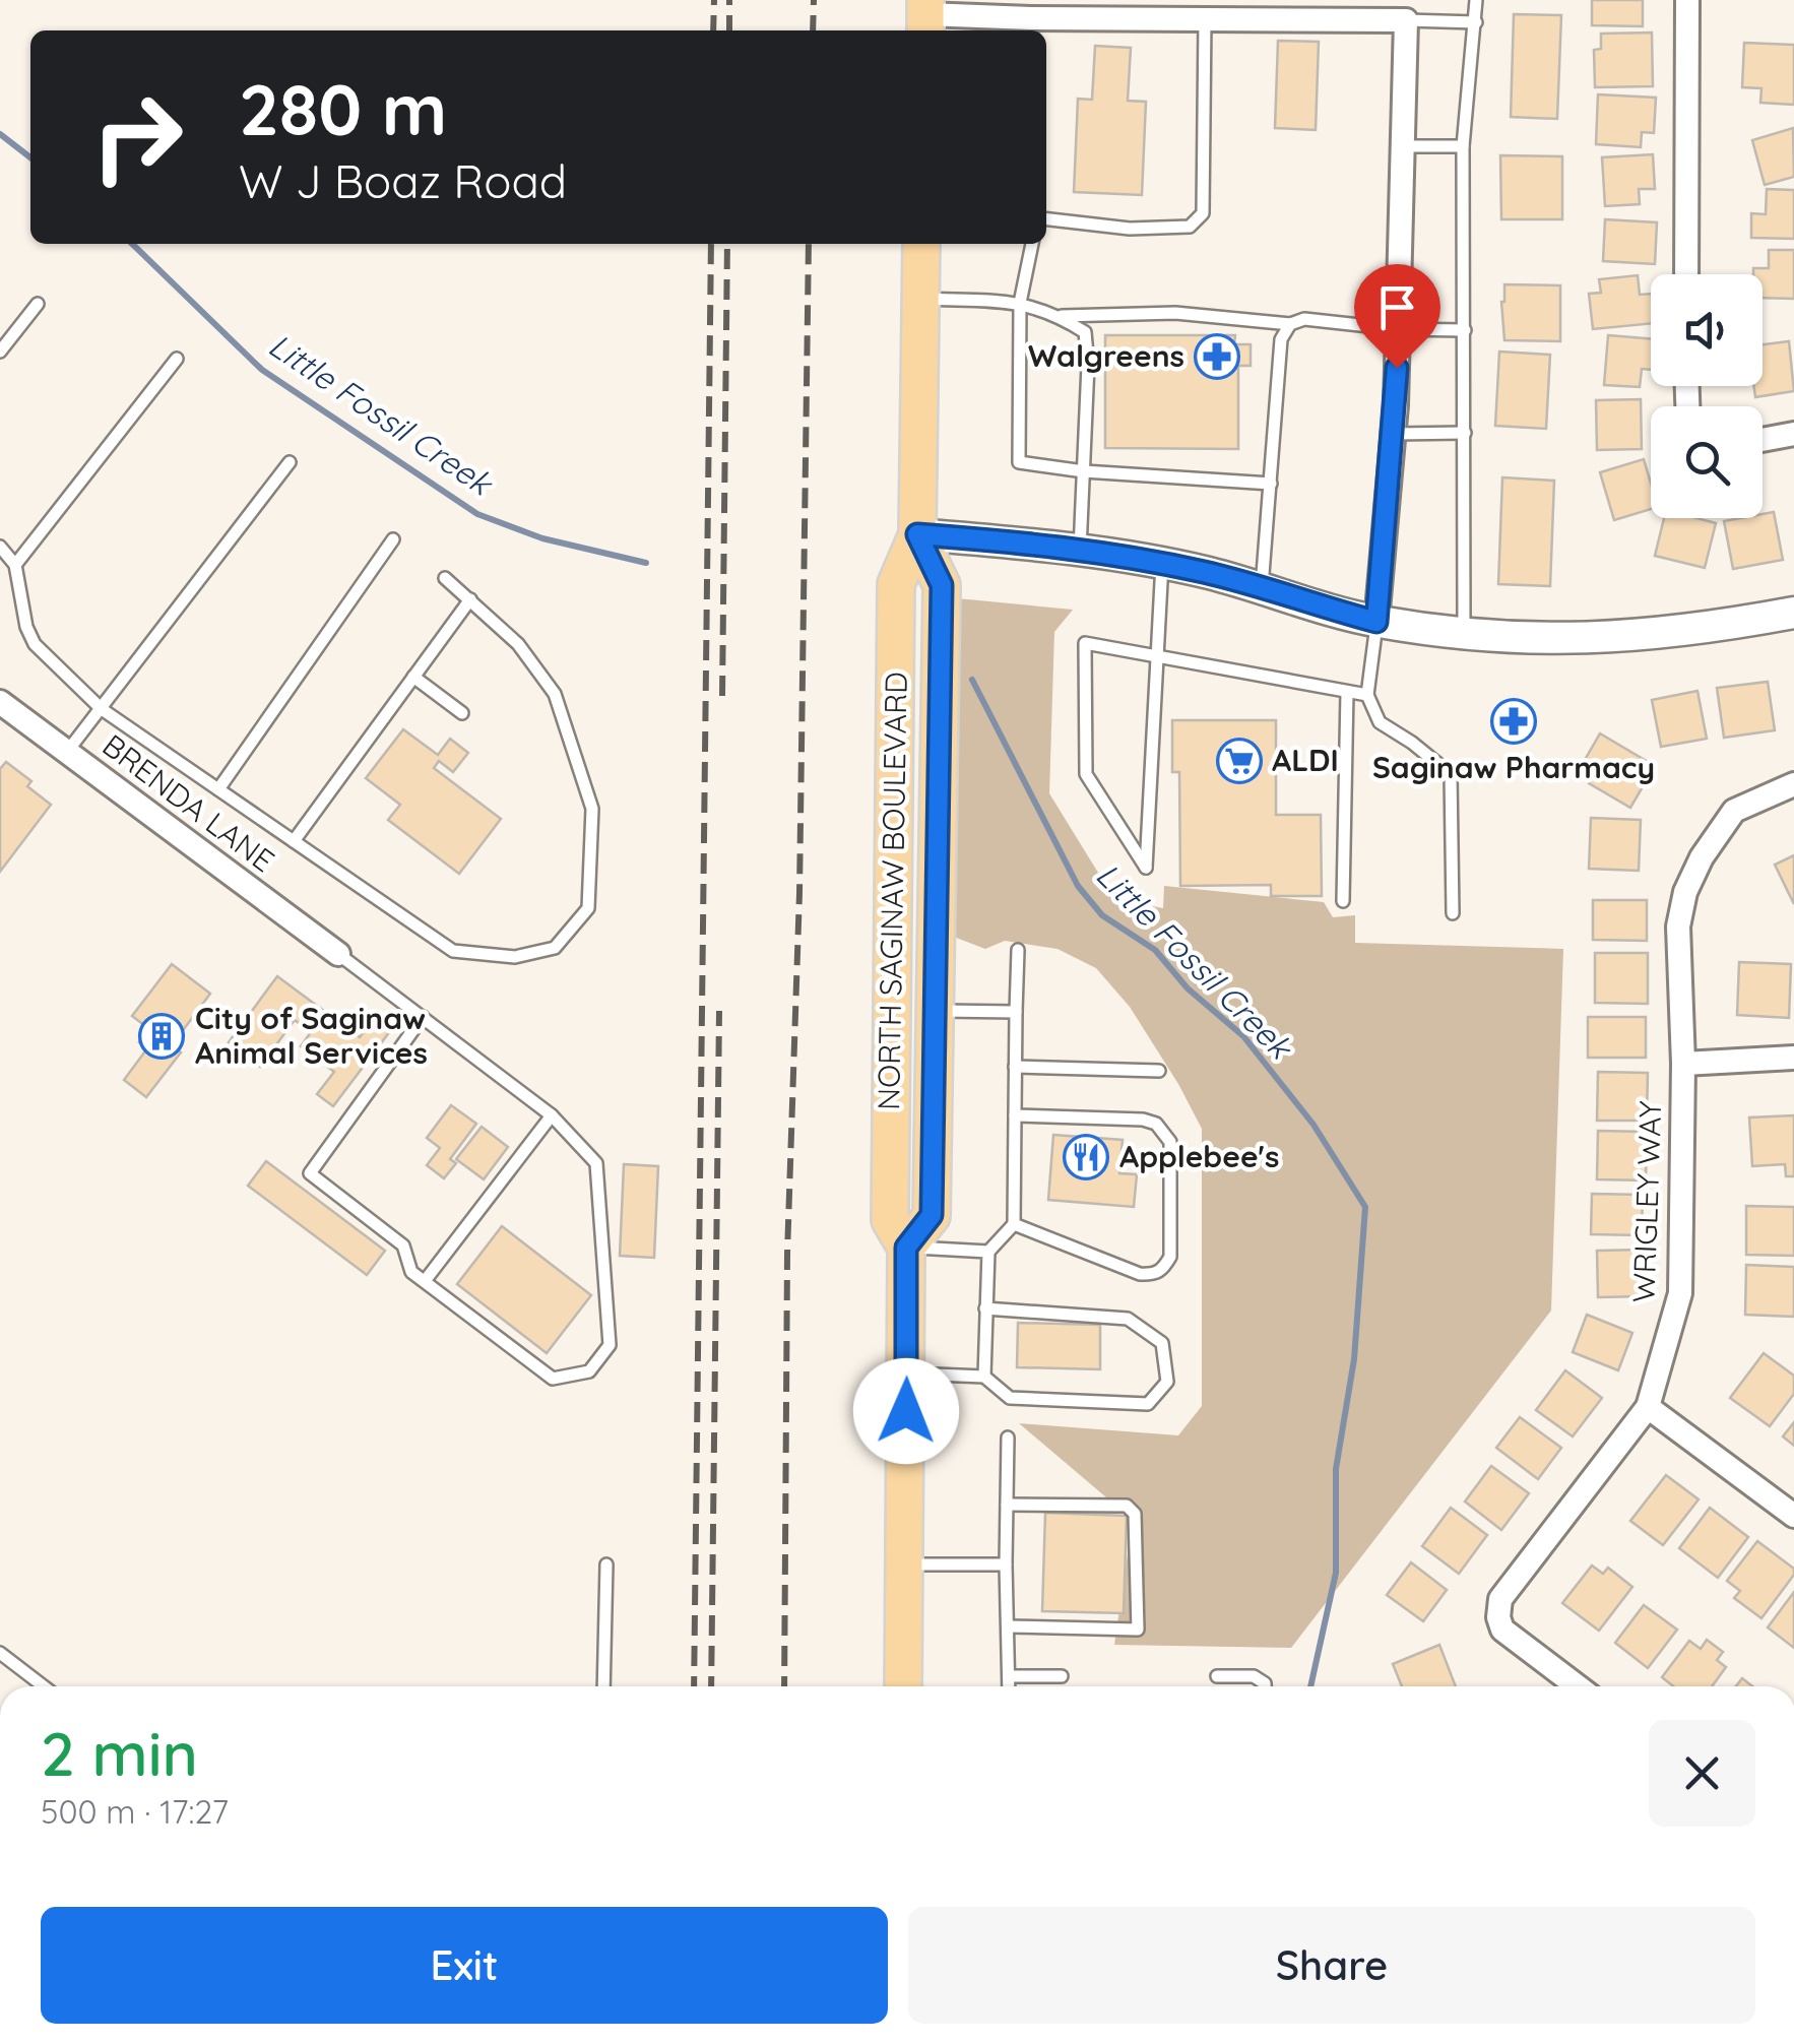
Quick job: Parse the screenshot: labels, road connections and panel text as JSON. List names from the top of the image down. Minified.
{"streets":{"main road":["NORTH SAGINAW BOULEVARD"],"street":["BRENDA LANE","WRIGLEY WAY"]},"water":["Little Fossil Creek"],"places":{"pharmacy":["Walgreens","Saginaw Pharmacy"],"supermarket":["ALDI"],"building":["City of Saginaw Animal Services"],"restaurant":["Applebee's"]},"page":{"turn":["280 m","W J Boaz Road"],"heading":["2 min","500 m · 17:27"],"buttons":["Exit","Share"]}}
